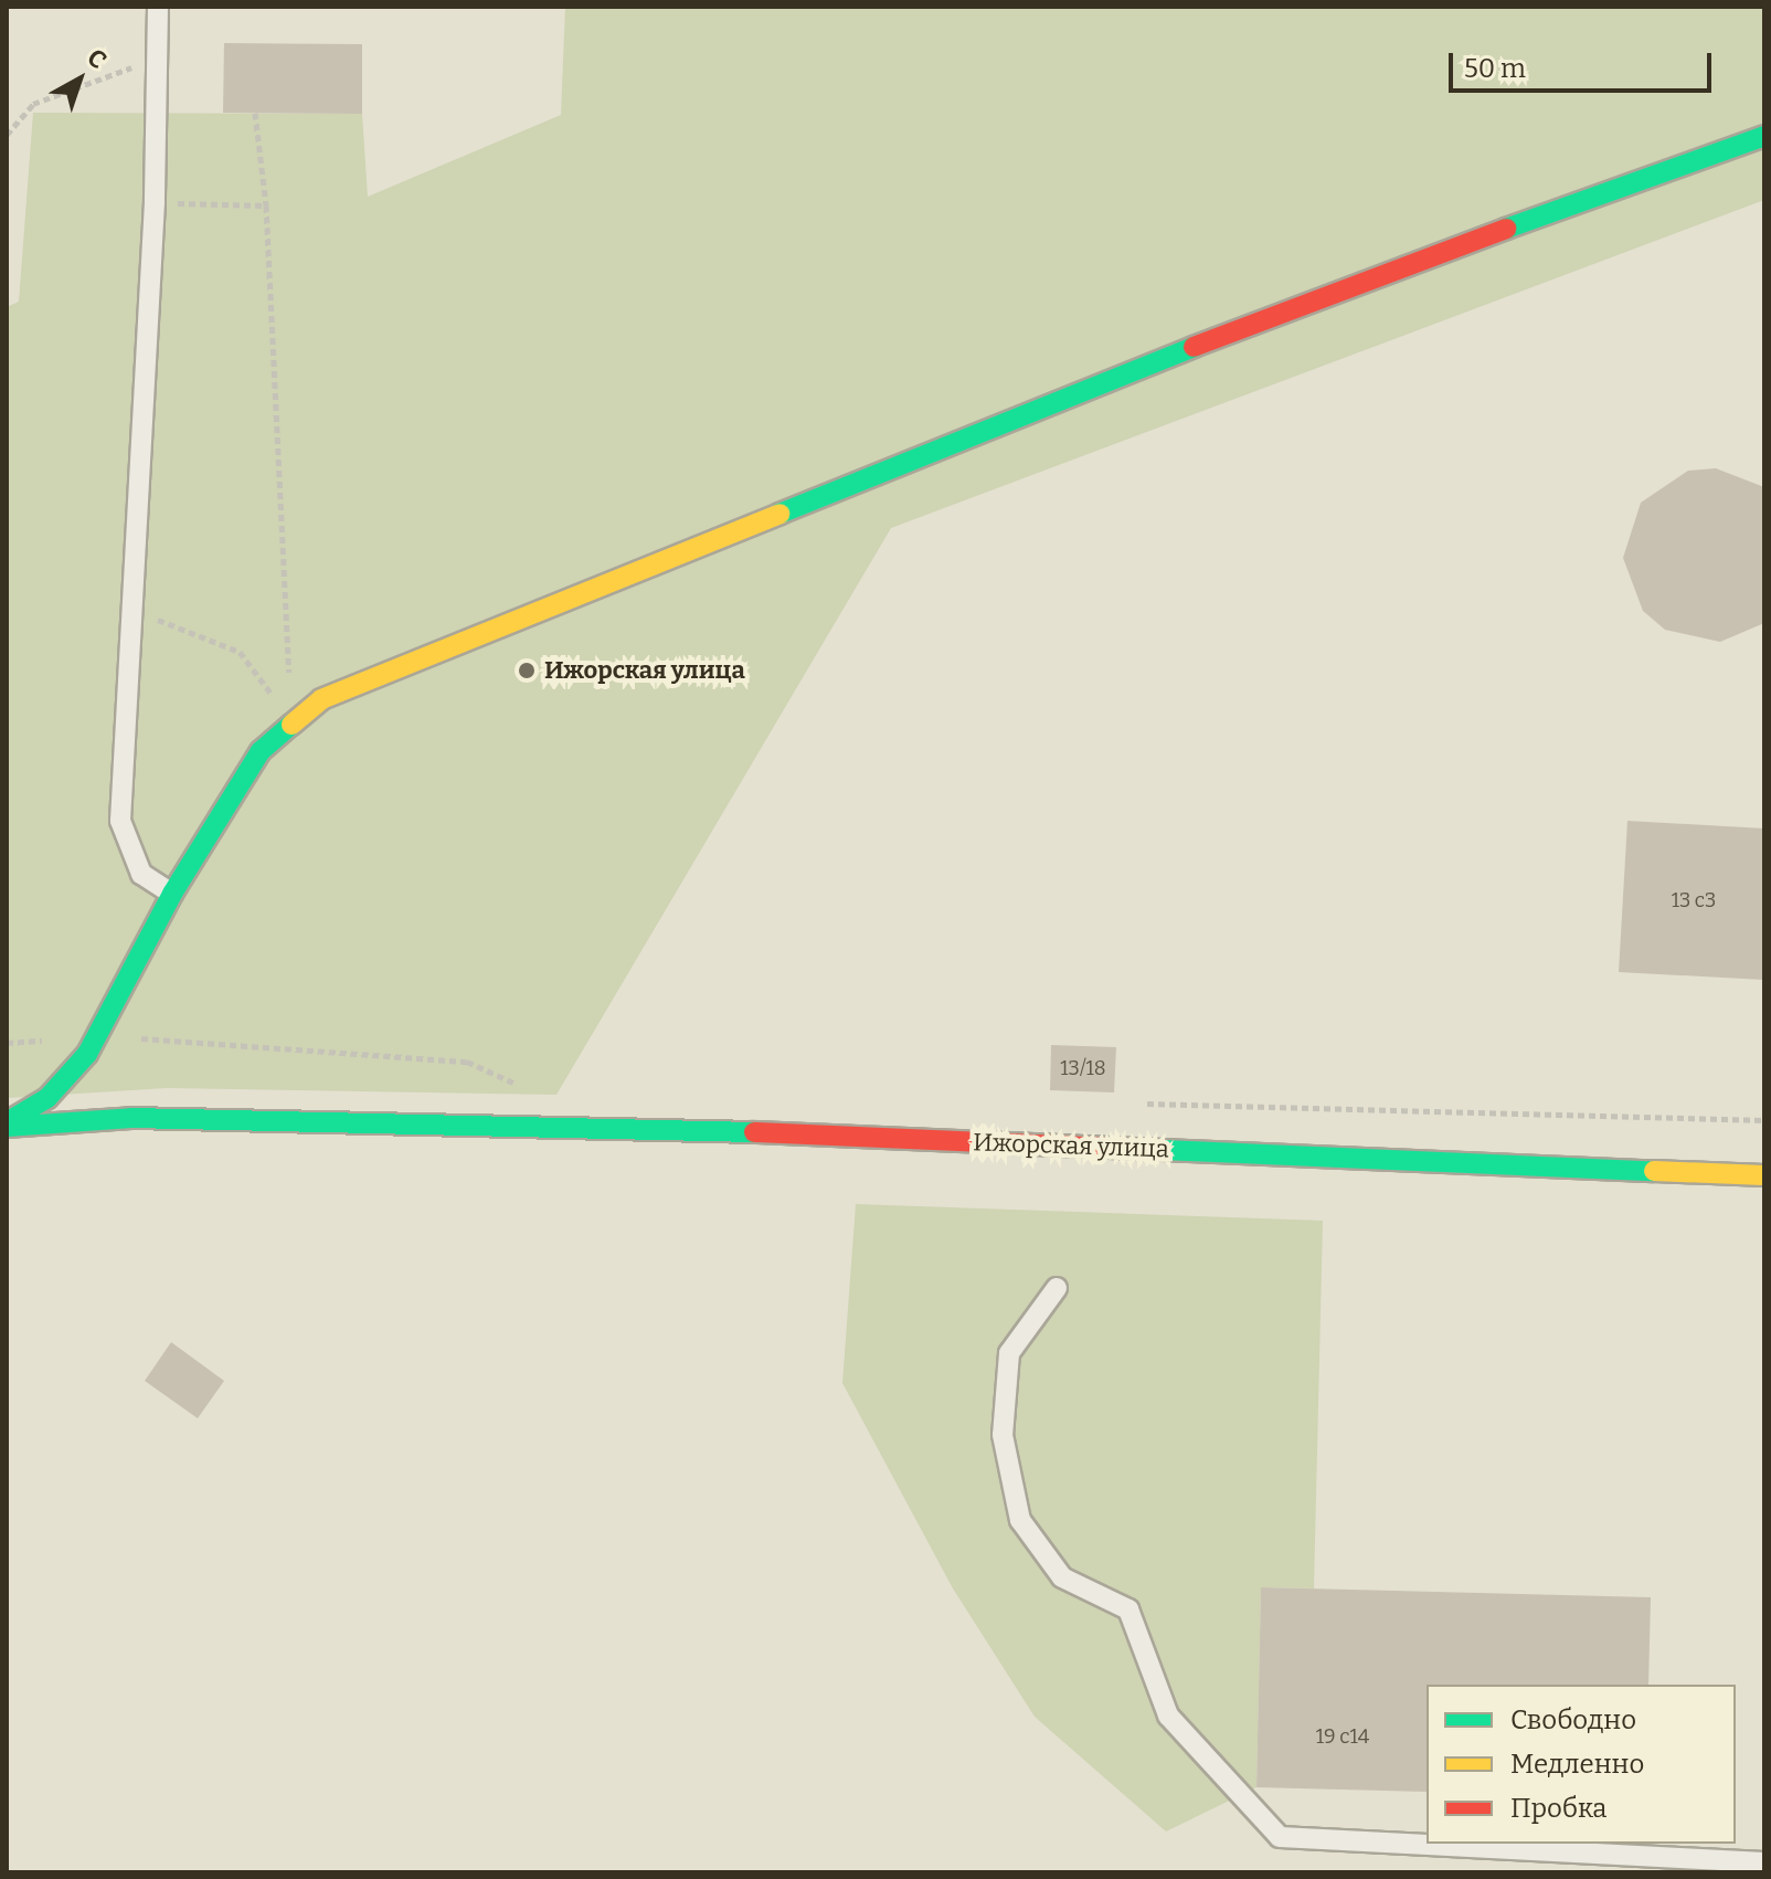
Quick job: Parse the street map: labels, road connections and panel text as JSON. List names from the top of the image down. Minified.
{"streets":{"street":["Ижорская улица"]},"places":["Ижорская улица"],"house_numbers":["13 с3","13/18","19 с14"],"legend":["Свободно","Медленно","Пробка"],"scale_bar":"50 m","north":"top right"}
